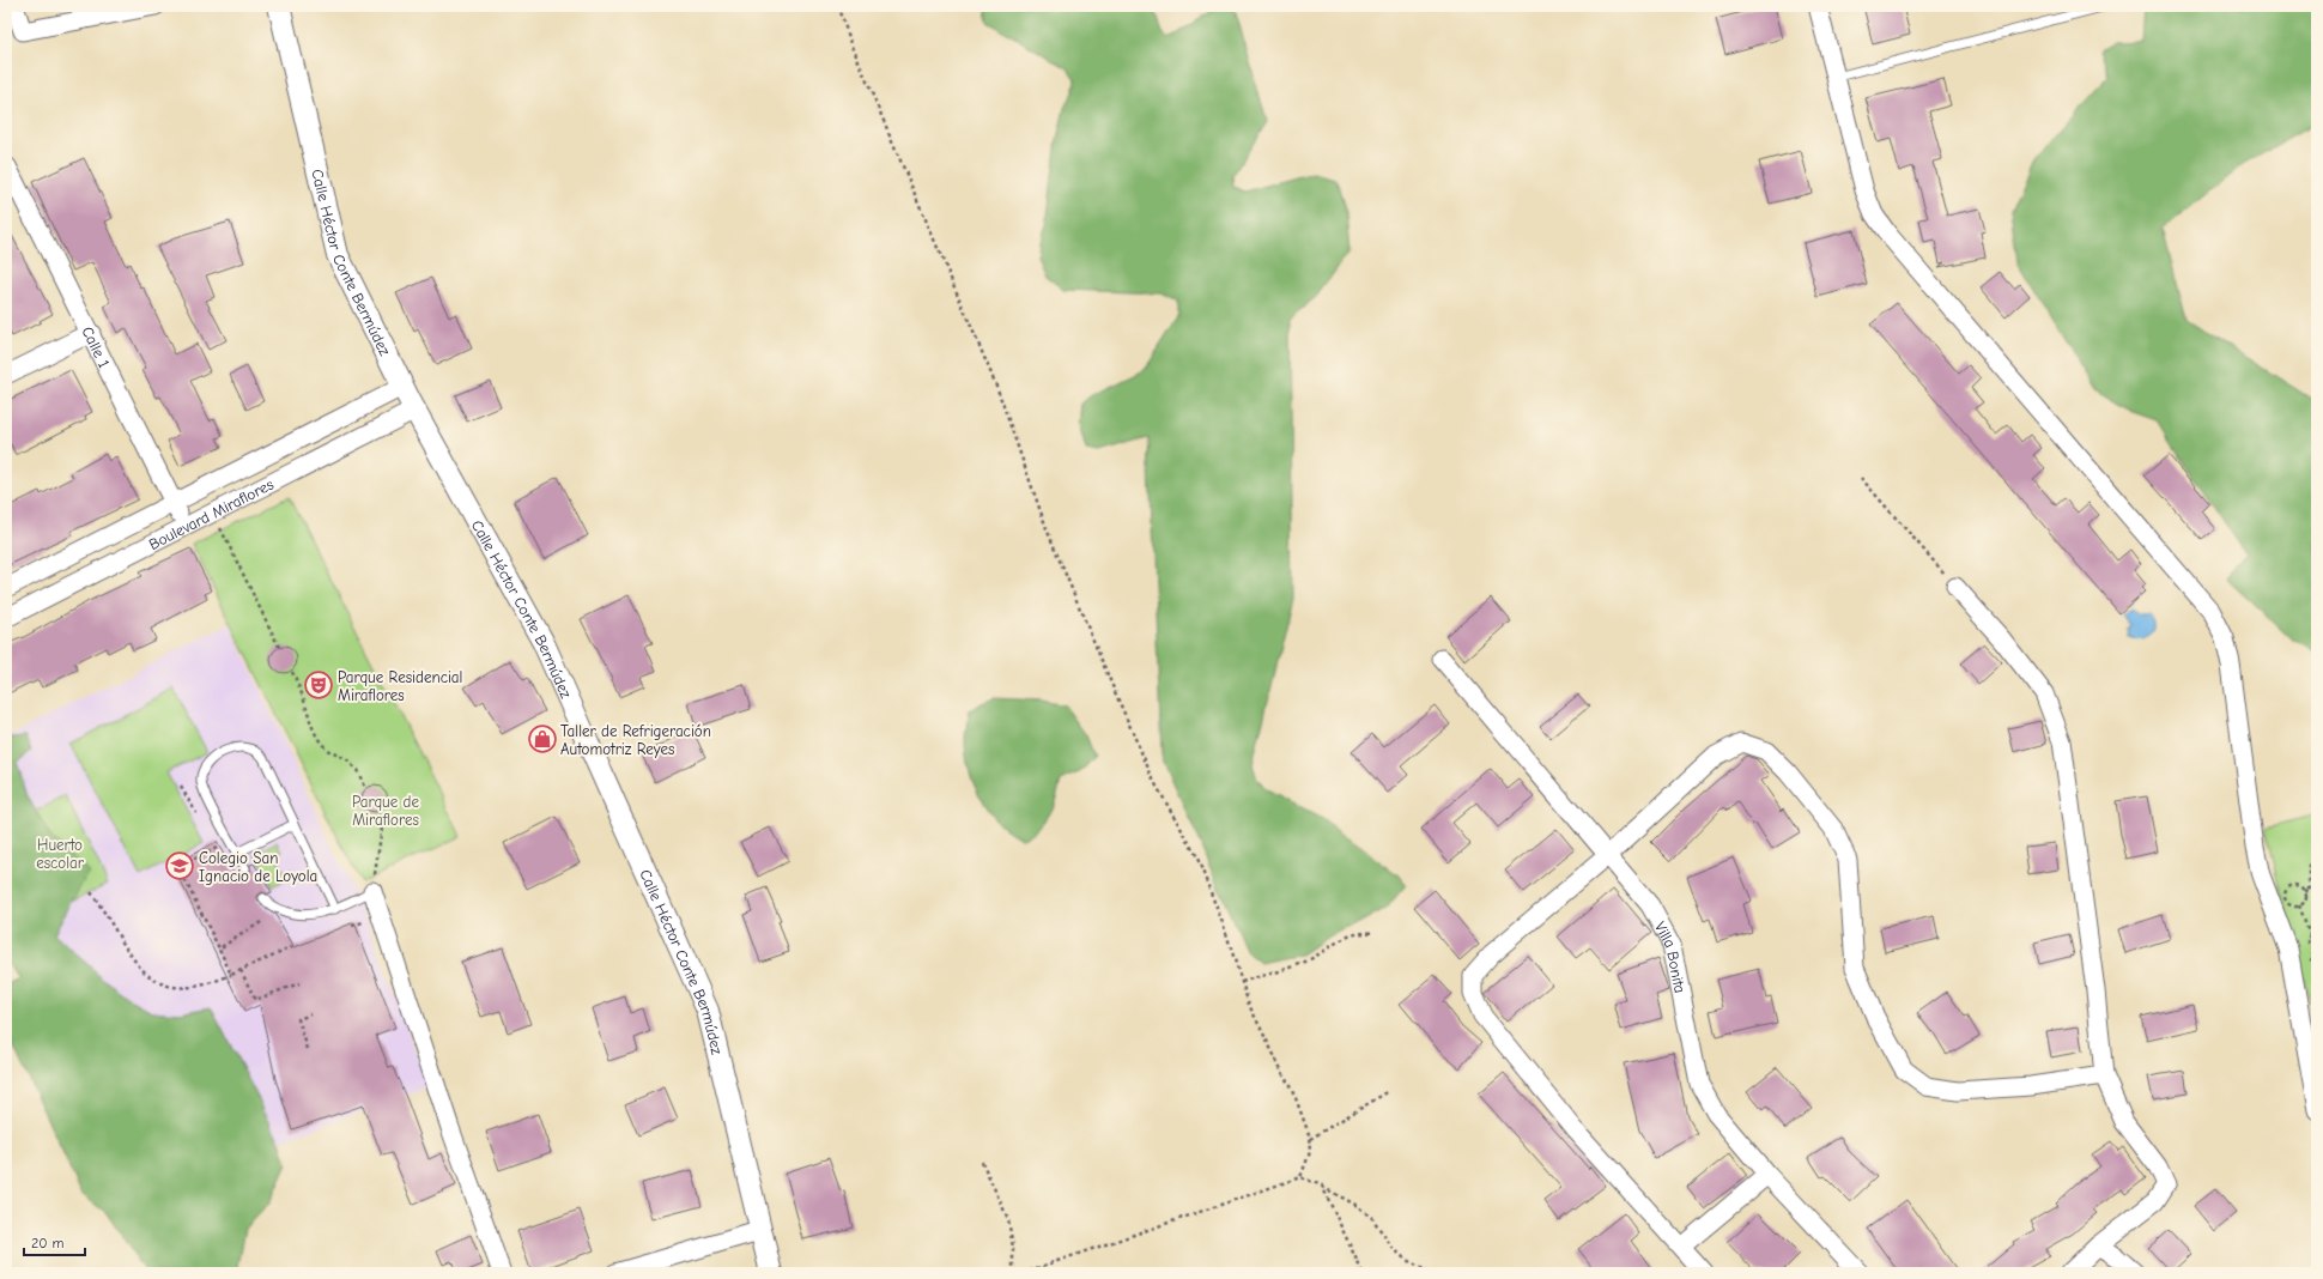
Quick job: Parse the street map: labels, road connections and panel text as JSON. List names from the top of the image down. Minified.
{"streets":{"street":["Calle Héctor Conte Bermúdez","Calle 1","Boulevard Miraflores","Villa Bonita"]},"crossings":[["Calle Héctor Conte Bermúdez","Boulevard Miraflores"],["Calle 1","Boulevard Miraflores"]],"parks":["Parque de Miraflores","Huerto escolar"],"places":{"theatre":["Parque Residencial Miraflores"],"shop":["Taller de Refrigeración Automotriz Reyes"],"school or university":["Colegio San Ignacio de Loyola"]},"scale_bar":"20 m"}
